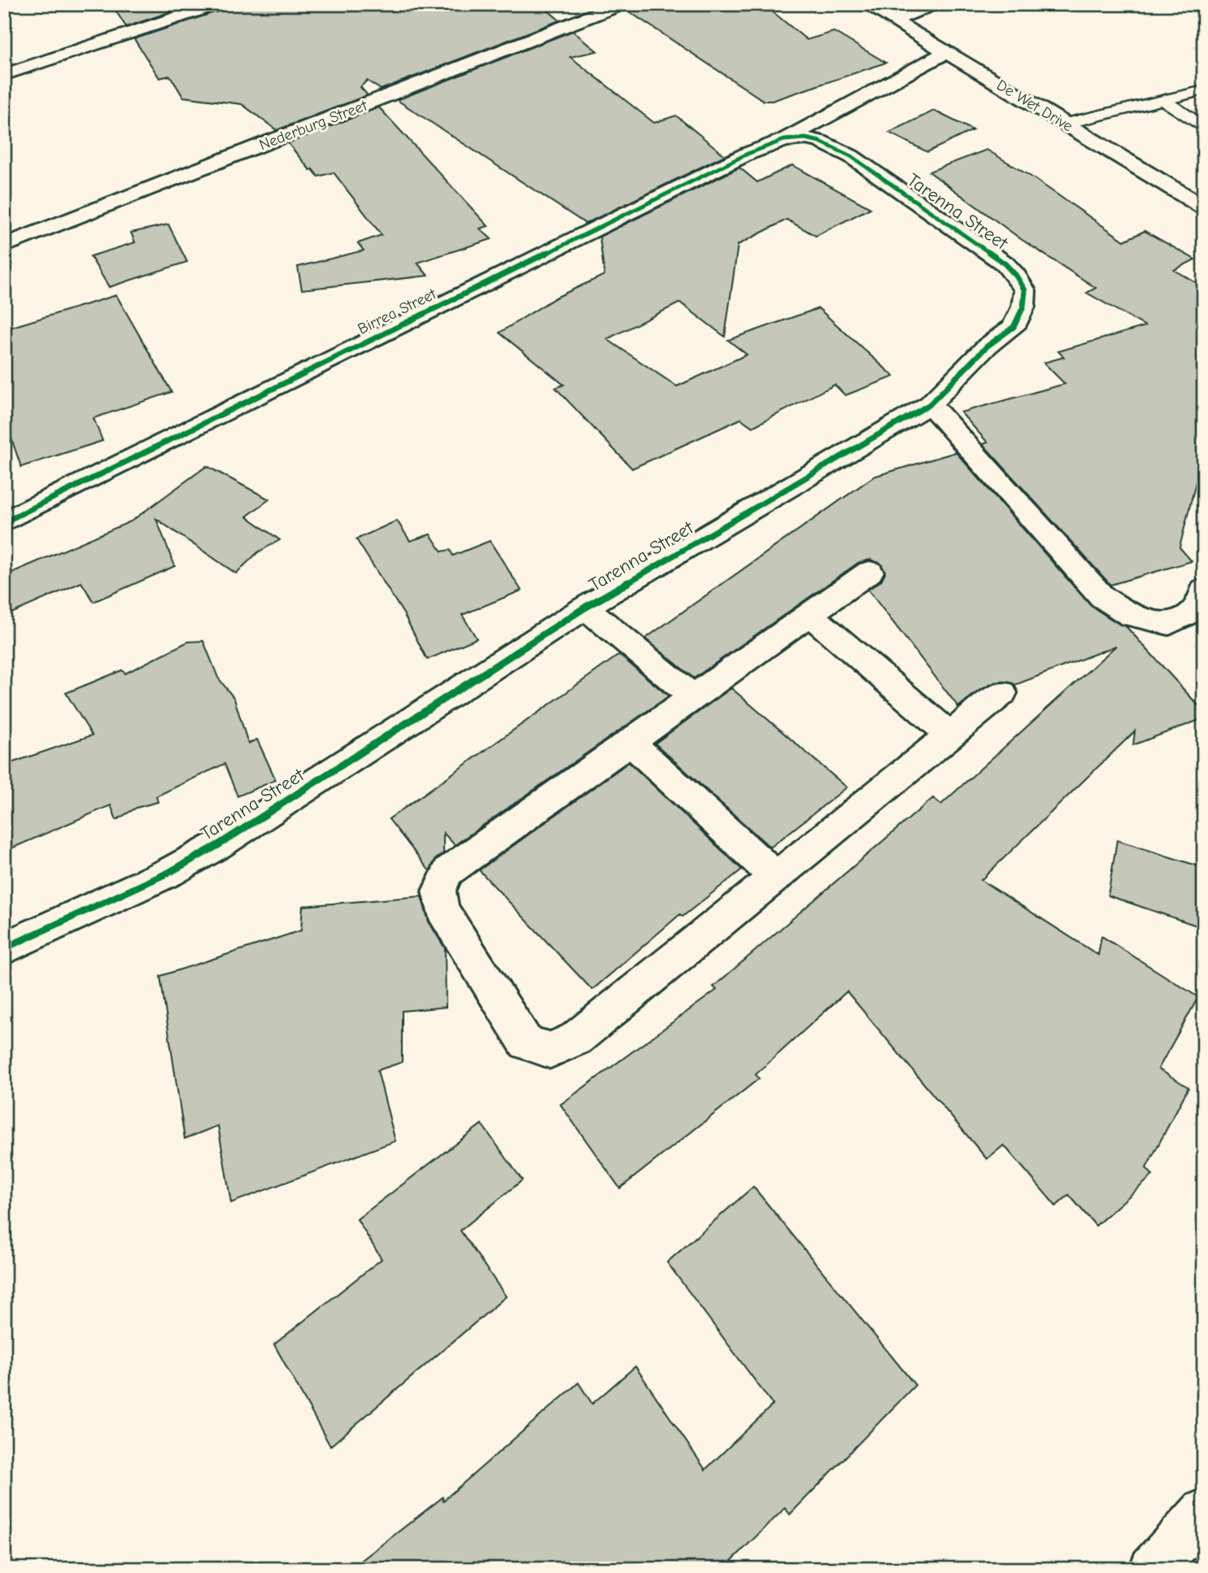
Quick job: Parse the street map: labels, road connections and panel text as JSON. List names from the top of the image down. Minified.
{"streets":{"street":["De Wet Drive","Nederburg Street","Tarenna Street","Birrea Street"]},"crossings":[["De Wet Drive","Birrea Street"],["Tarenna Street","Birrea Street"]]}
